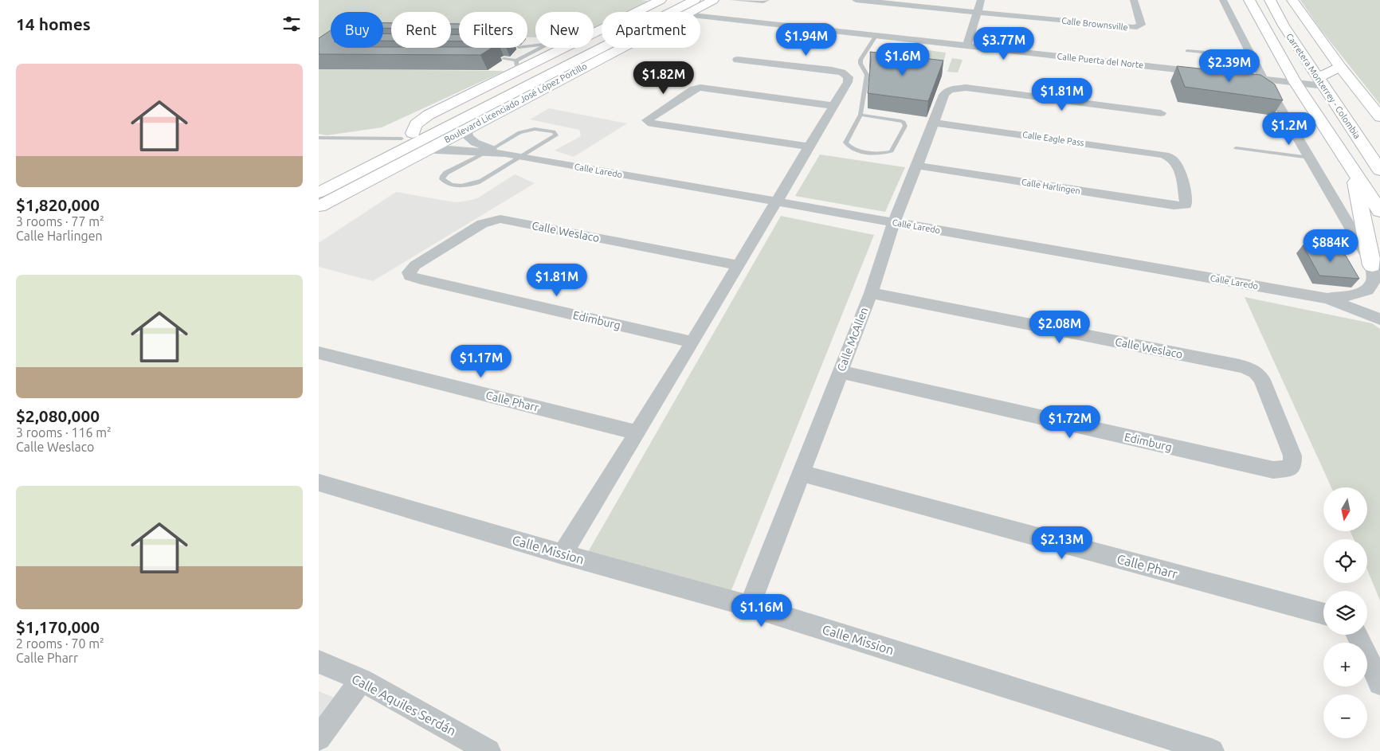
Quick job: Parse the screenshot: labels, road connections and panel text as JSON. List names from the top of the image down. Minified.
{"streets":{"main road":["Carretera Monterrey - Colombia","Boulevard Licenciado José López Portillo"],"street":["Calle Brownsville","Calle Puerta del Norte","Calle Eagle Pass","Calle Laredo","Calle Harlingen","Calle Weslaco","Edimburg","Calle McAllen","Calle Pharr","Calle Mission","Calle Aquiles Serdán"]},"crossings":[["Boulevard Licenciado José López Portillo","Calle Laredo"],["Calle Eagle Pass","Calle Harlingen"],["Calle Eagle Pass","Calle McAllen"],["Calle Laredo","Calle McAllen"],["Calle Harlingen","Calle McAllen"],["Calle Weslaco","Edimburg"],["Calle Weslaco","Calle McAllen"],["Edimburg","Calle McAllen"],["Calle McAllen","Calle Pharr"],["Calle McAllen","Calle Mission"]],"north":"bottom","page":{"heading":"14 homes","chip":["Buy","Rent","Filters","New","Apartment"],"price":["$1.94M","$3.77M","$1.6M","$2.39M","$1.82M","$1.81M","$1.2M","$884K","$1.81M","$2.08M","$1.17M","$1.72M","$2.13M","$1.16M"],"list":[{"name":"$1,820,000","note":"3 rooms · 77 m² · Calle Harlingen"},{"name":"$2,080,000","note":"3 rooms · 116 m² · Calle Weslaco"},{"name":"$1,170,000","note":"2 rooms · 70 m² · Calle Pharr"}],"map_buttons":["+","−"]}}
